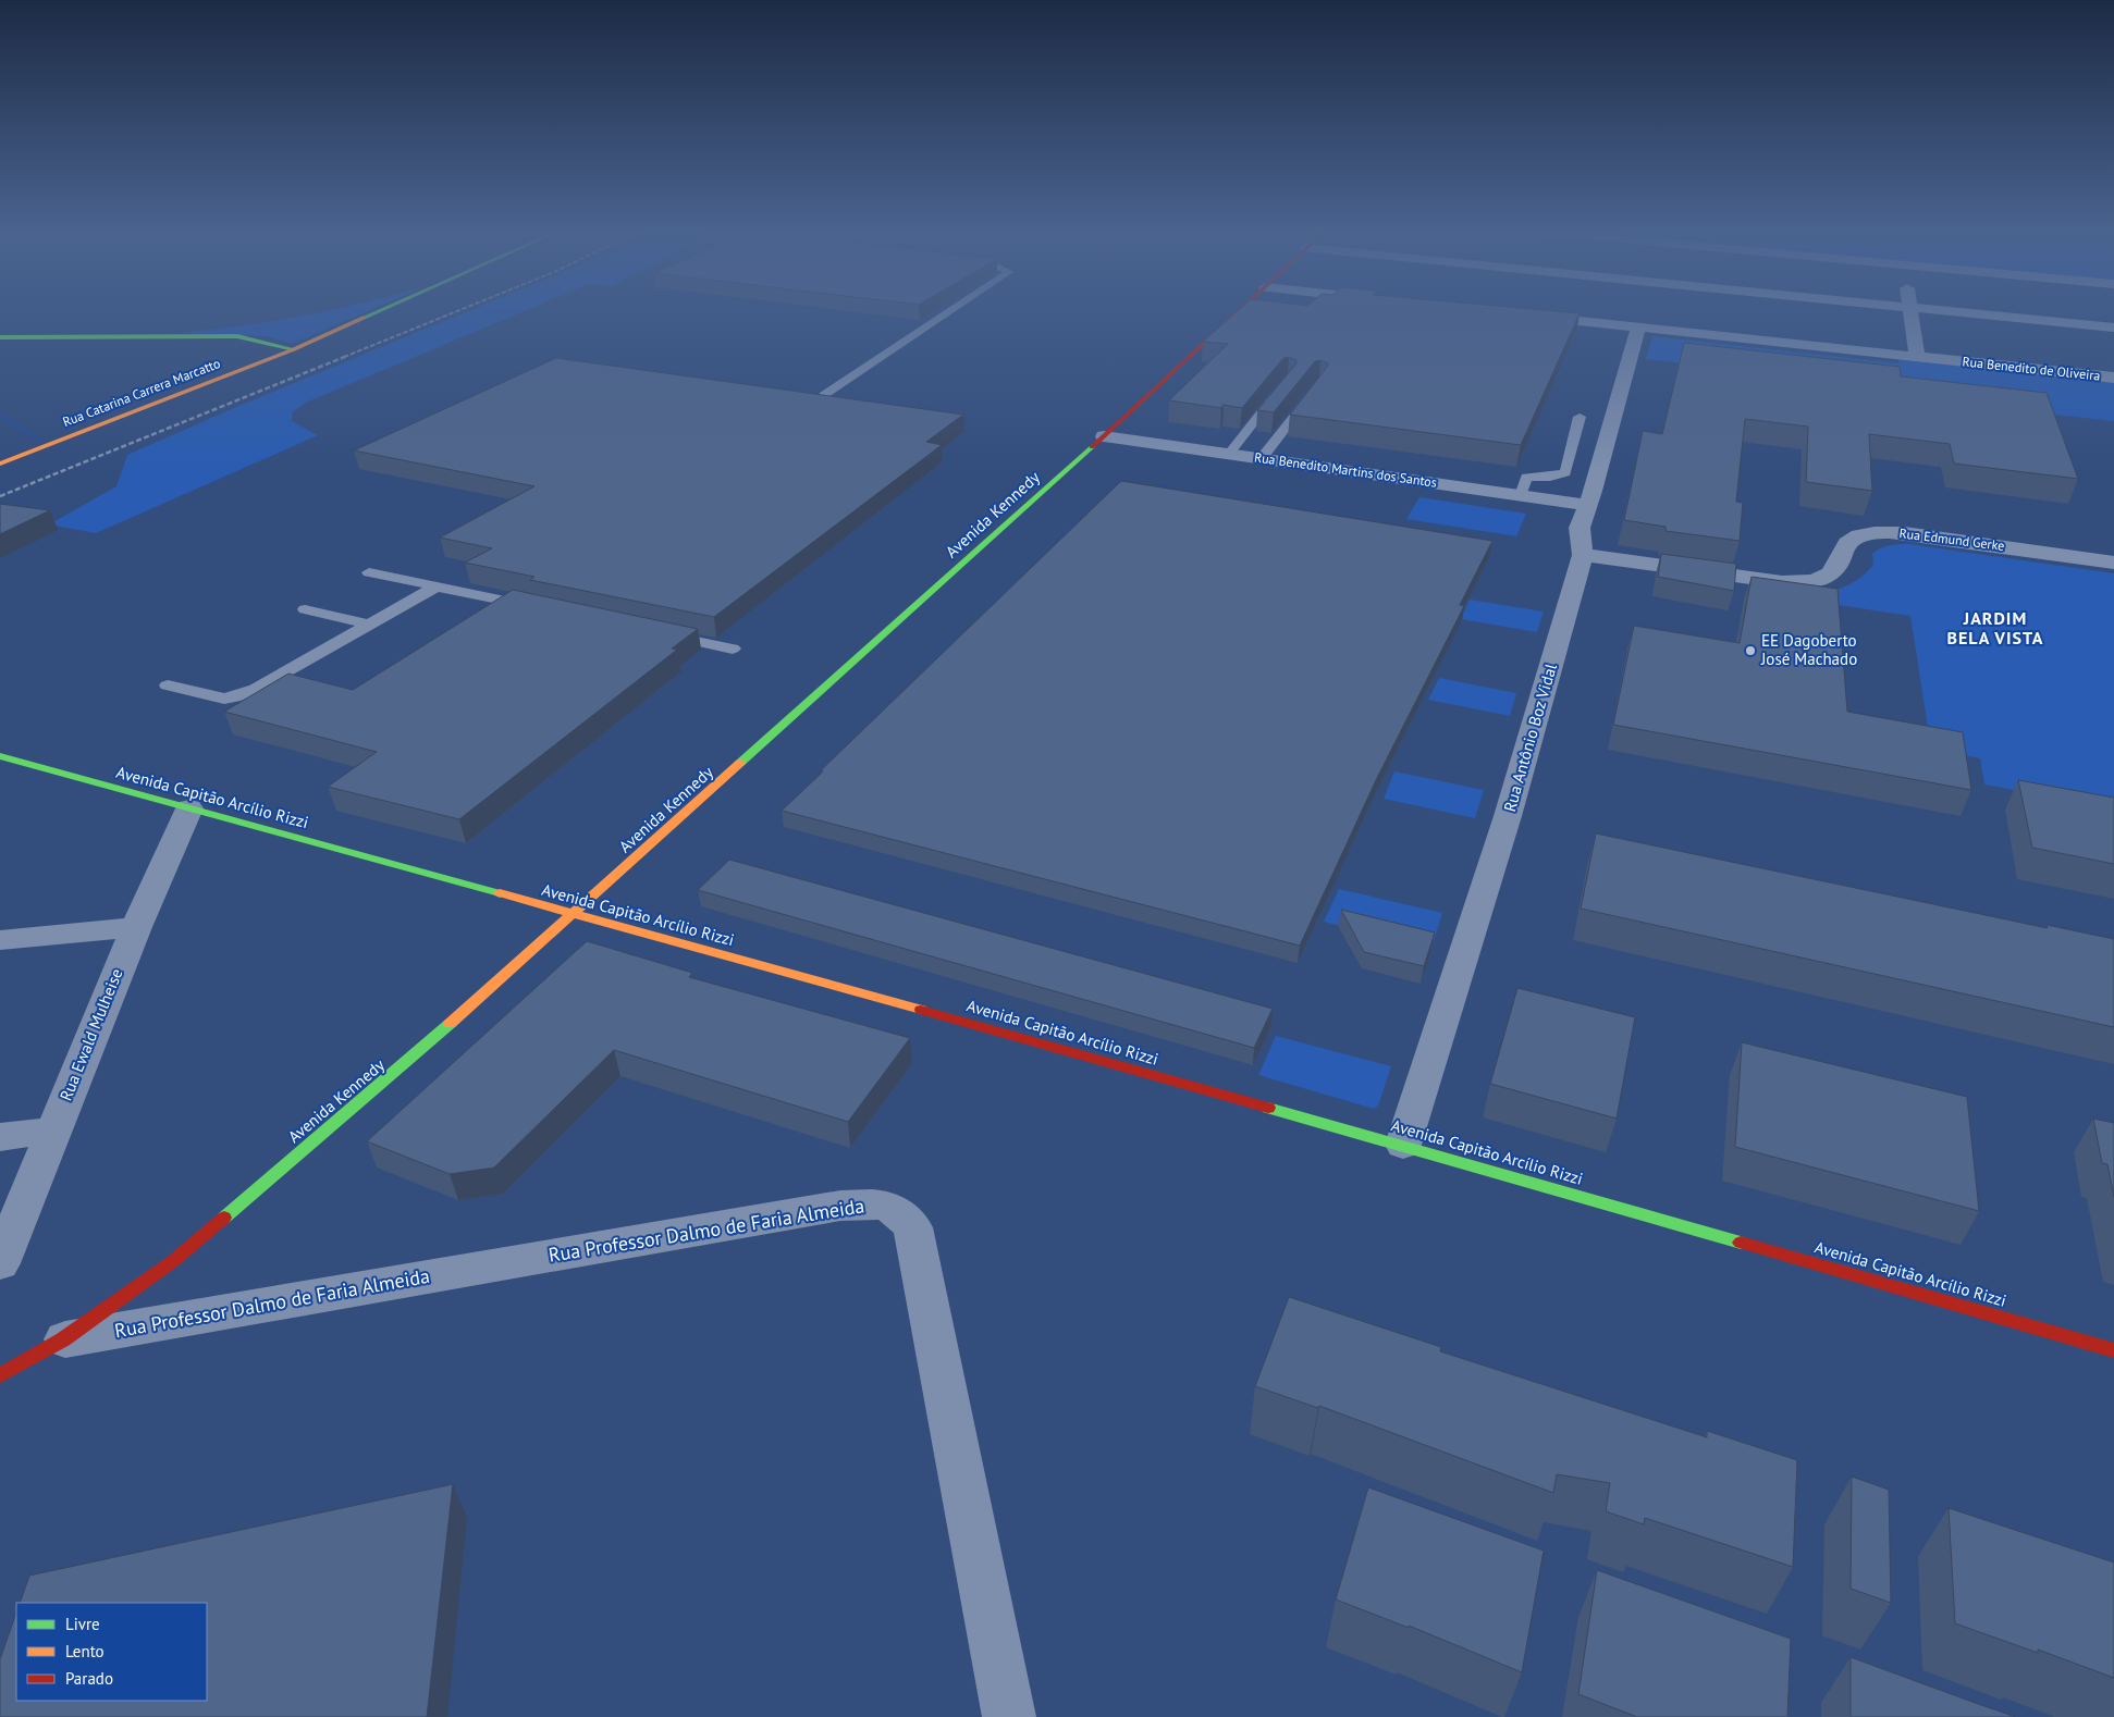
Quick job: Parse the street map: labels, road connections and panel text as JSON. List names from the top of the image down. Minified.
{"streets":{"street":["Rua Benedito de Oliveira","Rua Catarina Carrera Marcatto","Rua Benedito Martins dos Santos","Avenida Kennedy","Rua Edmund Gerke","Rua Antônio Boz Vidal","Avenida Capitão Arcílio Rizzi","Rua Ewald Mulheise","Rua Professor Dalmo de Faria Almeida"]},"crossings":[["Rua Benedito de Oliveira","Rua Antônio Boz Vidal"],["Rua Benedito Martins dos Santos","Avenida Kennedy"],["Rua Benedito Martins dos Santos","Rua Antônio Boz Vidal"],["Avenida Kennedy","Avenida Capitão Arcílio Rizzi"],["Avenida Kennedy","Rua Professor Dalmo de Faria Almeida"],["Rua Edmund Gerke","Rua Antônio Boz Vidal"],["Rua Antônio Boz Vidal","Avenida Capitão Arcílio Rizzi"],["Avenida Capitão Arcílio Rizzi","Rua Ewald Mulheise"]],"districts":["JARDIM BELA VISTA"],"places":["EE Dagoberto José Machado"],"legend":["Livre","Lento","Parado"]}
